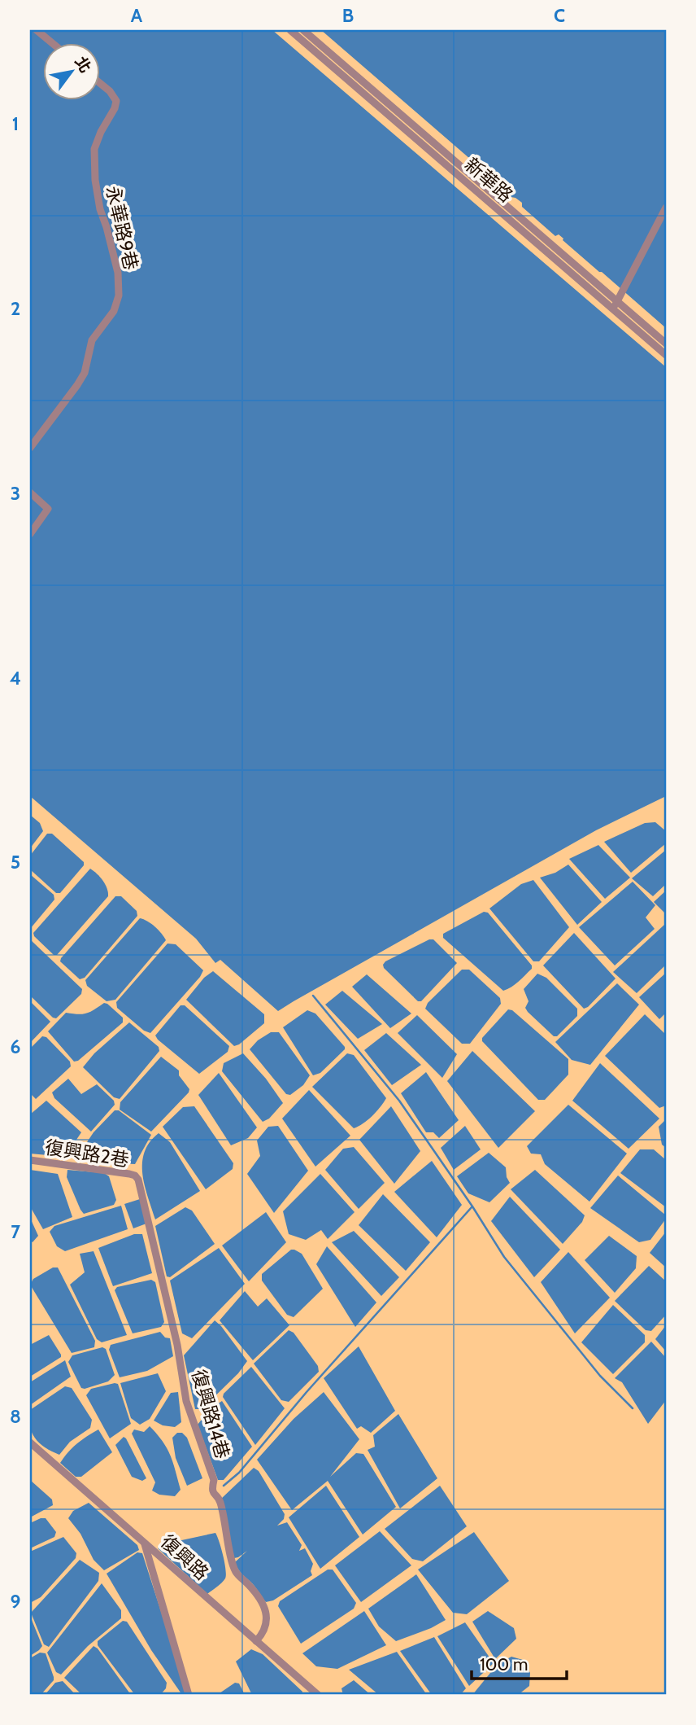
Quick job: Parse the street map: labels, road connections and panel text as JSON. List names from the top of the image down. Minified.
{"streets":{"street":["新華路","永華路9巷","復興路2巷","復興路14巷","復興路"]},"crossings":[["復興路2巷","復興路14巷"],["復興路14巷","復興路"]],"scale_bar":"100 m","north":"top right","grid":{"columns":["A","B","C"],"rows":["1","2","3","4","5","6","7","8","9"]}}
